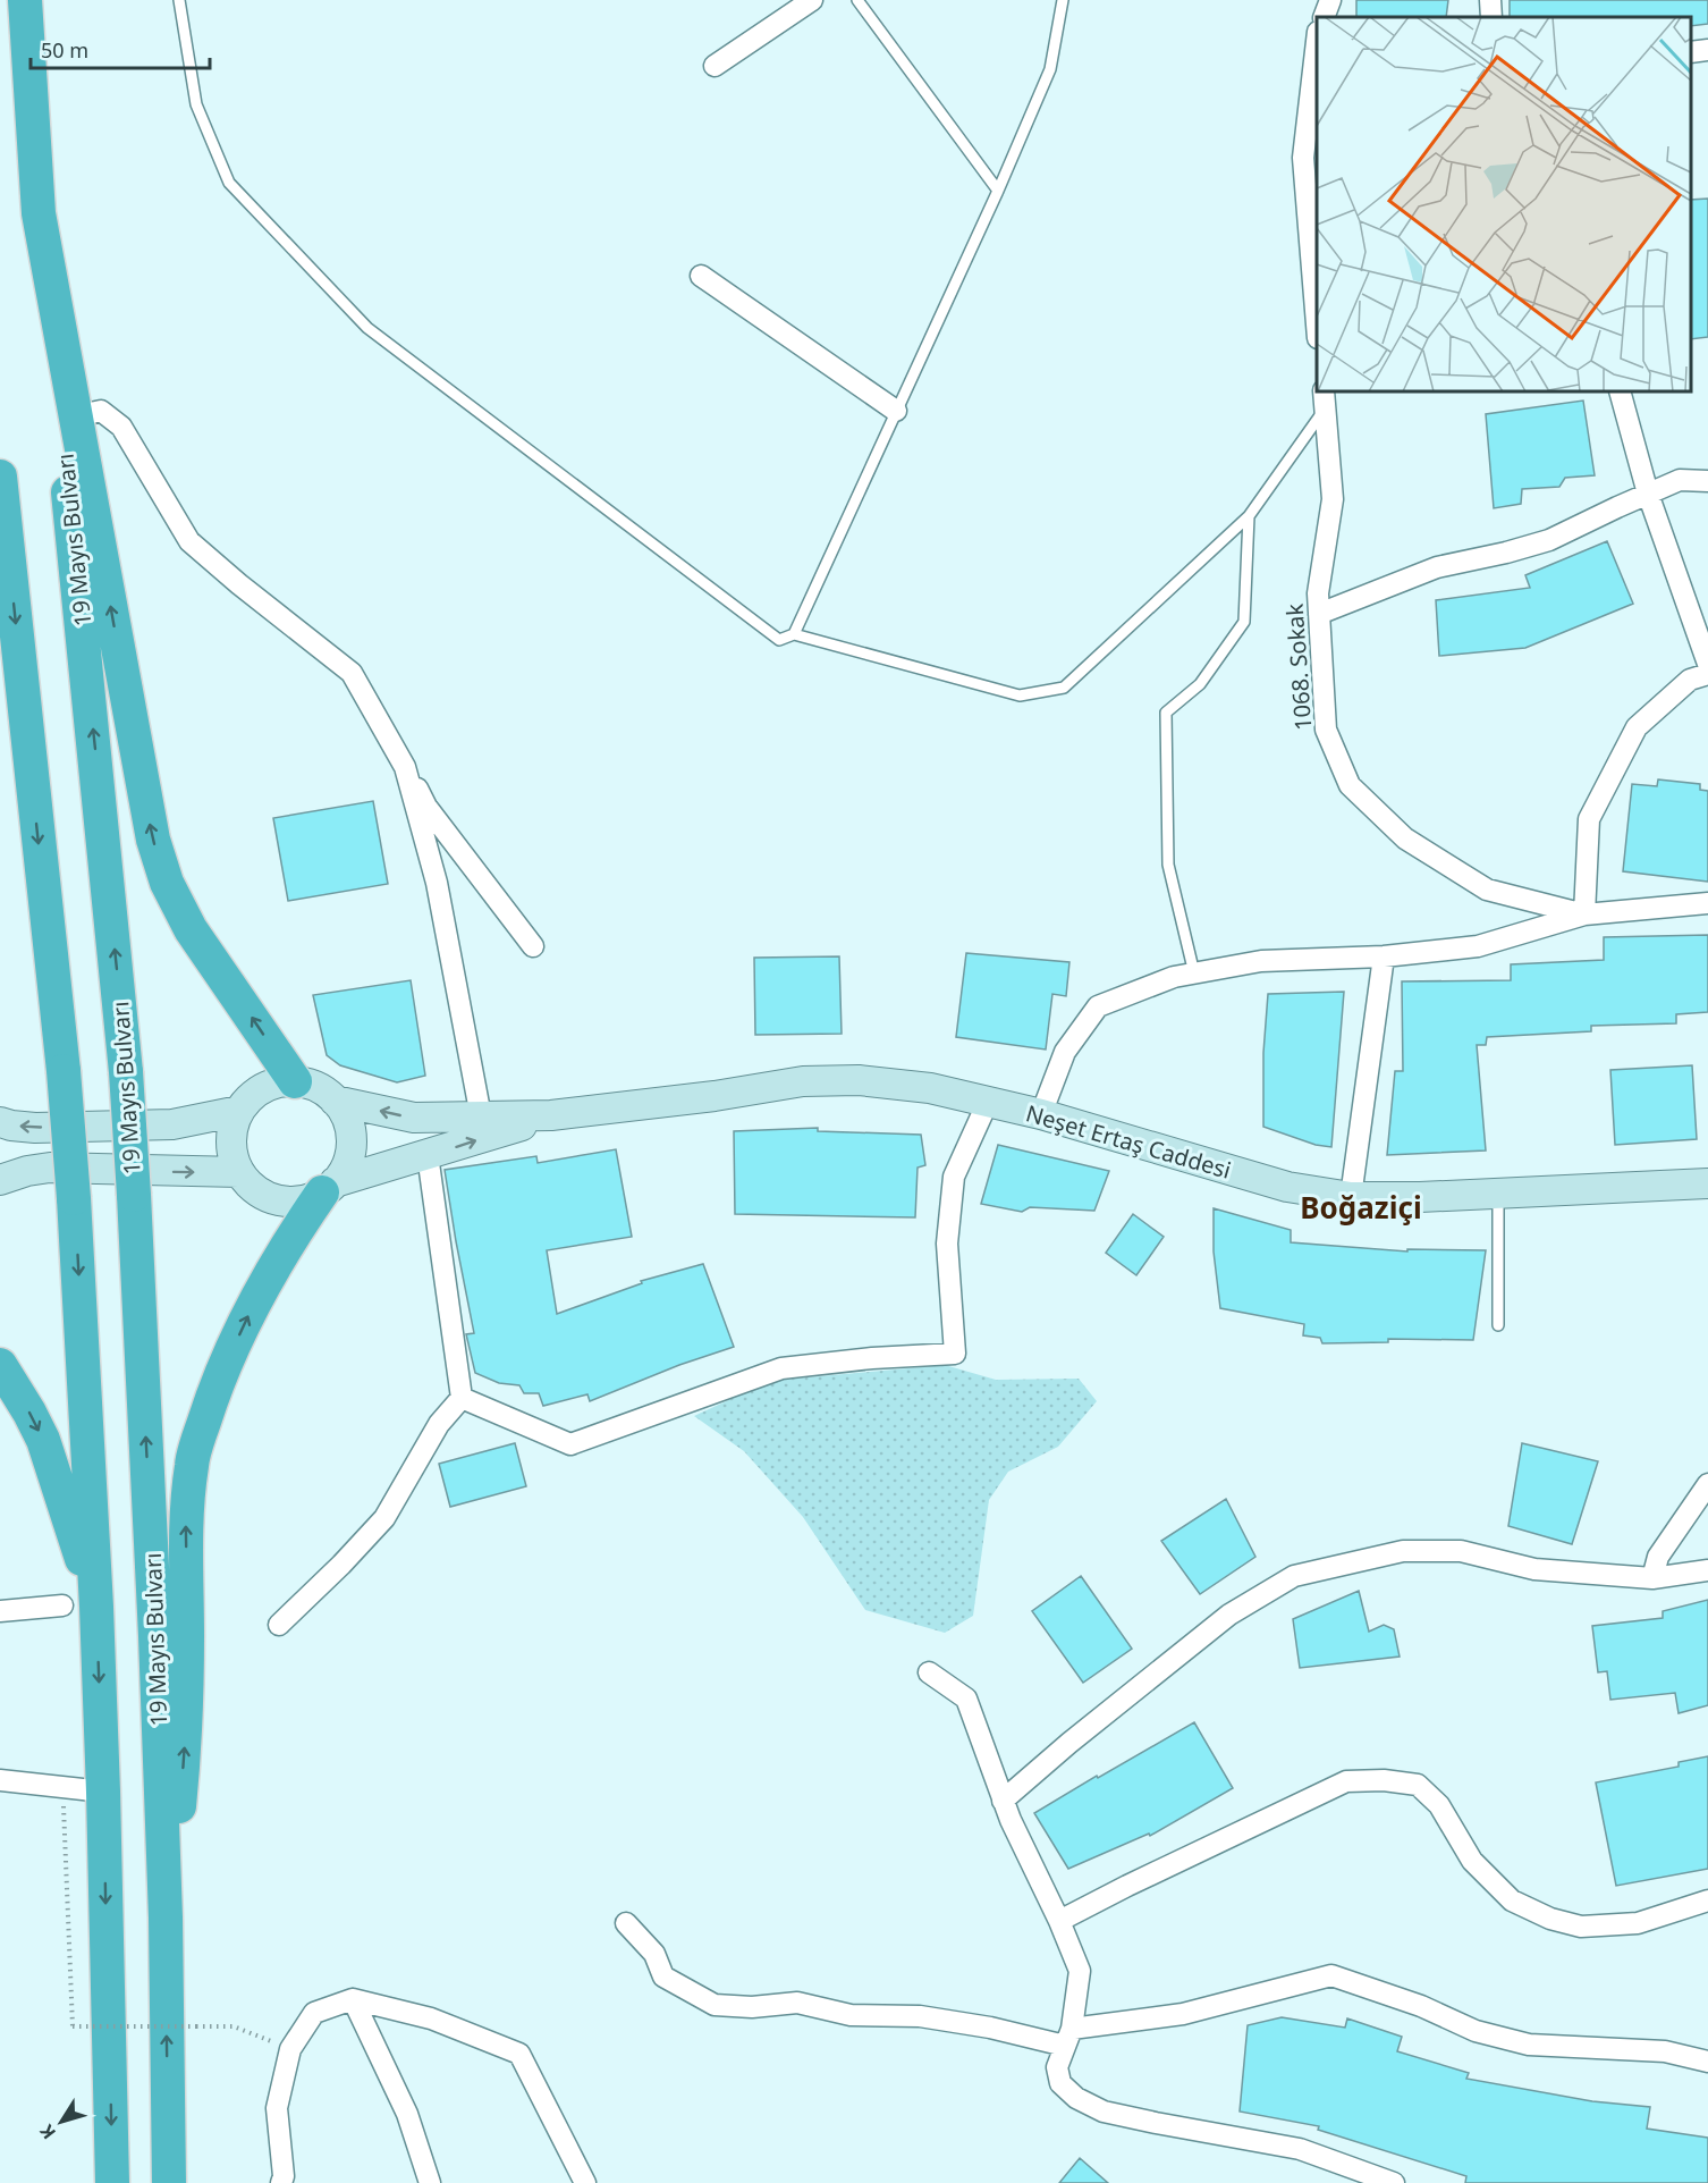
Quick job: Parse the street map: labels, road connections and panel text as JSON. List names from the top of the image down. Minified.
{"streets":{"highway":["19 Mayıs Bulvarı"],"main road":["Neşet Ertaş Caddesi"],"street":["1068. Sokak"]},"districts":["Boğaziçi"],"scale_bar":"50 m","north":"bottom left"}
